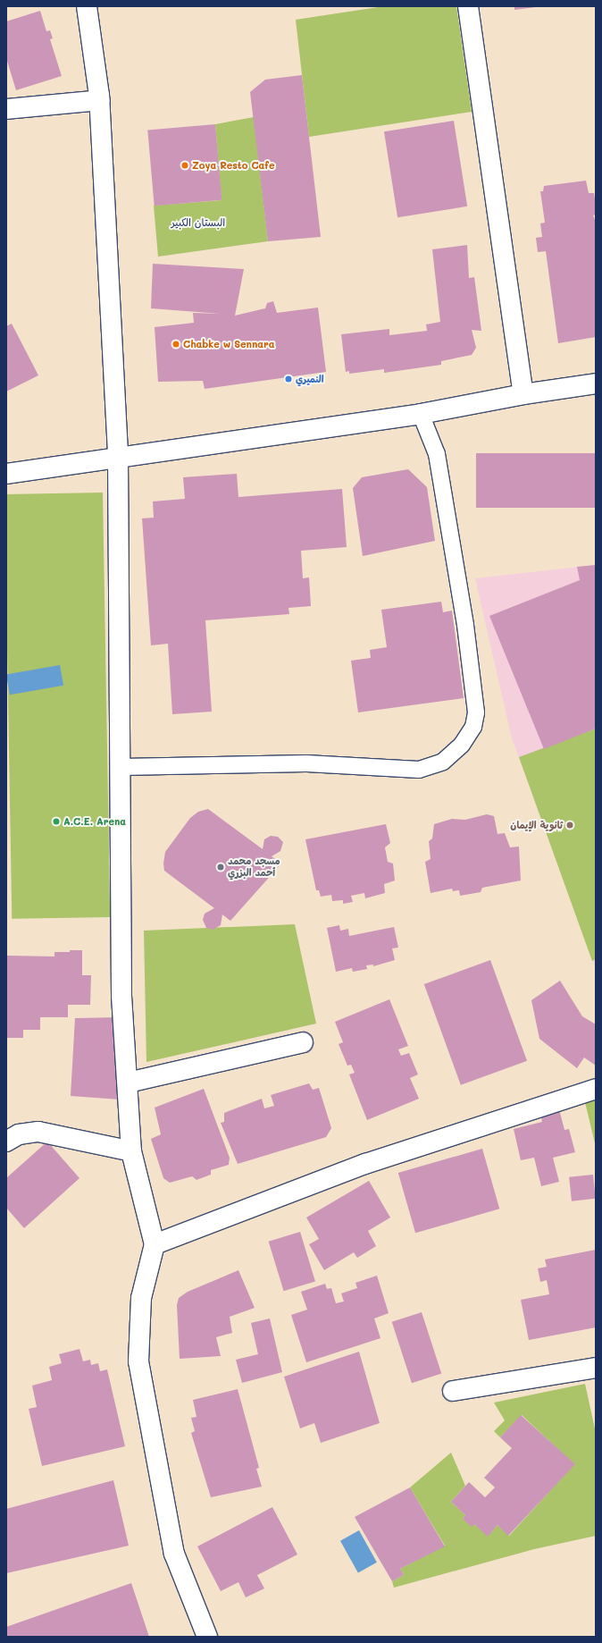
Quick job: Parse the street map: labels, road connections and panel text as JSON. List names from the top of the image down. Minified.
{"districts":["البستان الكبير"],"places":["Zoya Resto Cafe","Chabke w Sennara","النميري","A.C.E. Arena","ثانوية الإيمان","مسجد محمد أحمد البزري"]}
